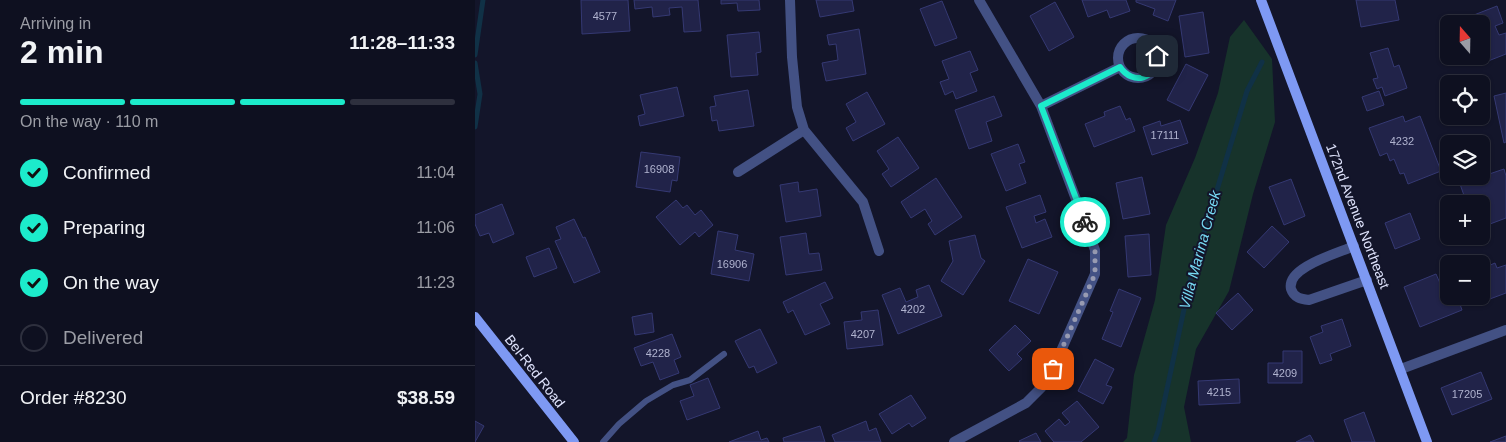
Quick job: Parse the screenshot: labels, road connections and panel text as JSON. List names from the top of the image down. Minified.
{"streets":{"street":["172nd Avenue Northeast","Bel-Red Road"]},"water":["Villa Marina Creek"],"house_numbers":["4577","17111","4232","16908","16906","4202","4207","4228","4209","4215","17205"],"north":"top","page":{"heading":["2 min","Arriving in","11:28–11:33"],"panel":["Order #8230","$38.59"],"map_buttons":["+","−"],"bar":"On the way · 110 m","list":[["Confirmed","11:04"],["Preparing","11:06"],["On the way","11:23"],"Delivered"]}}
